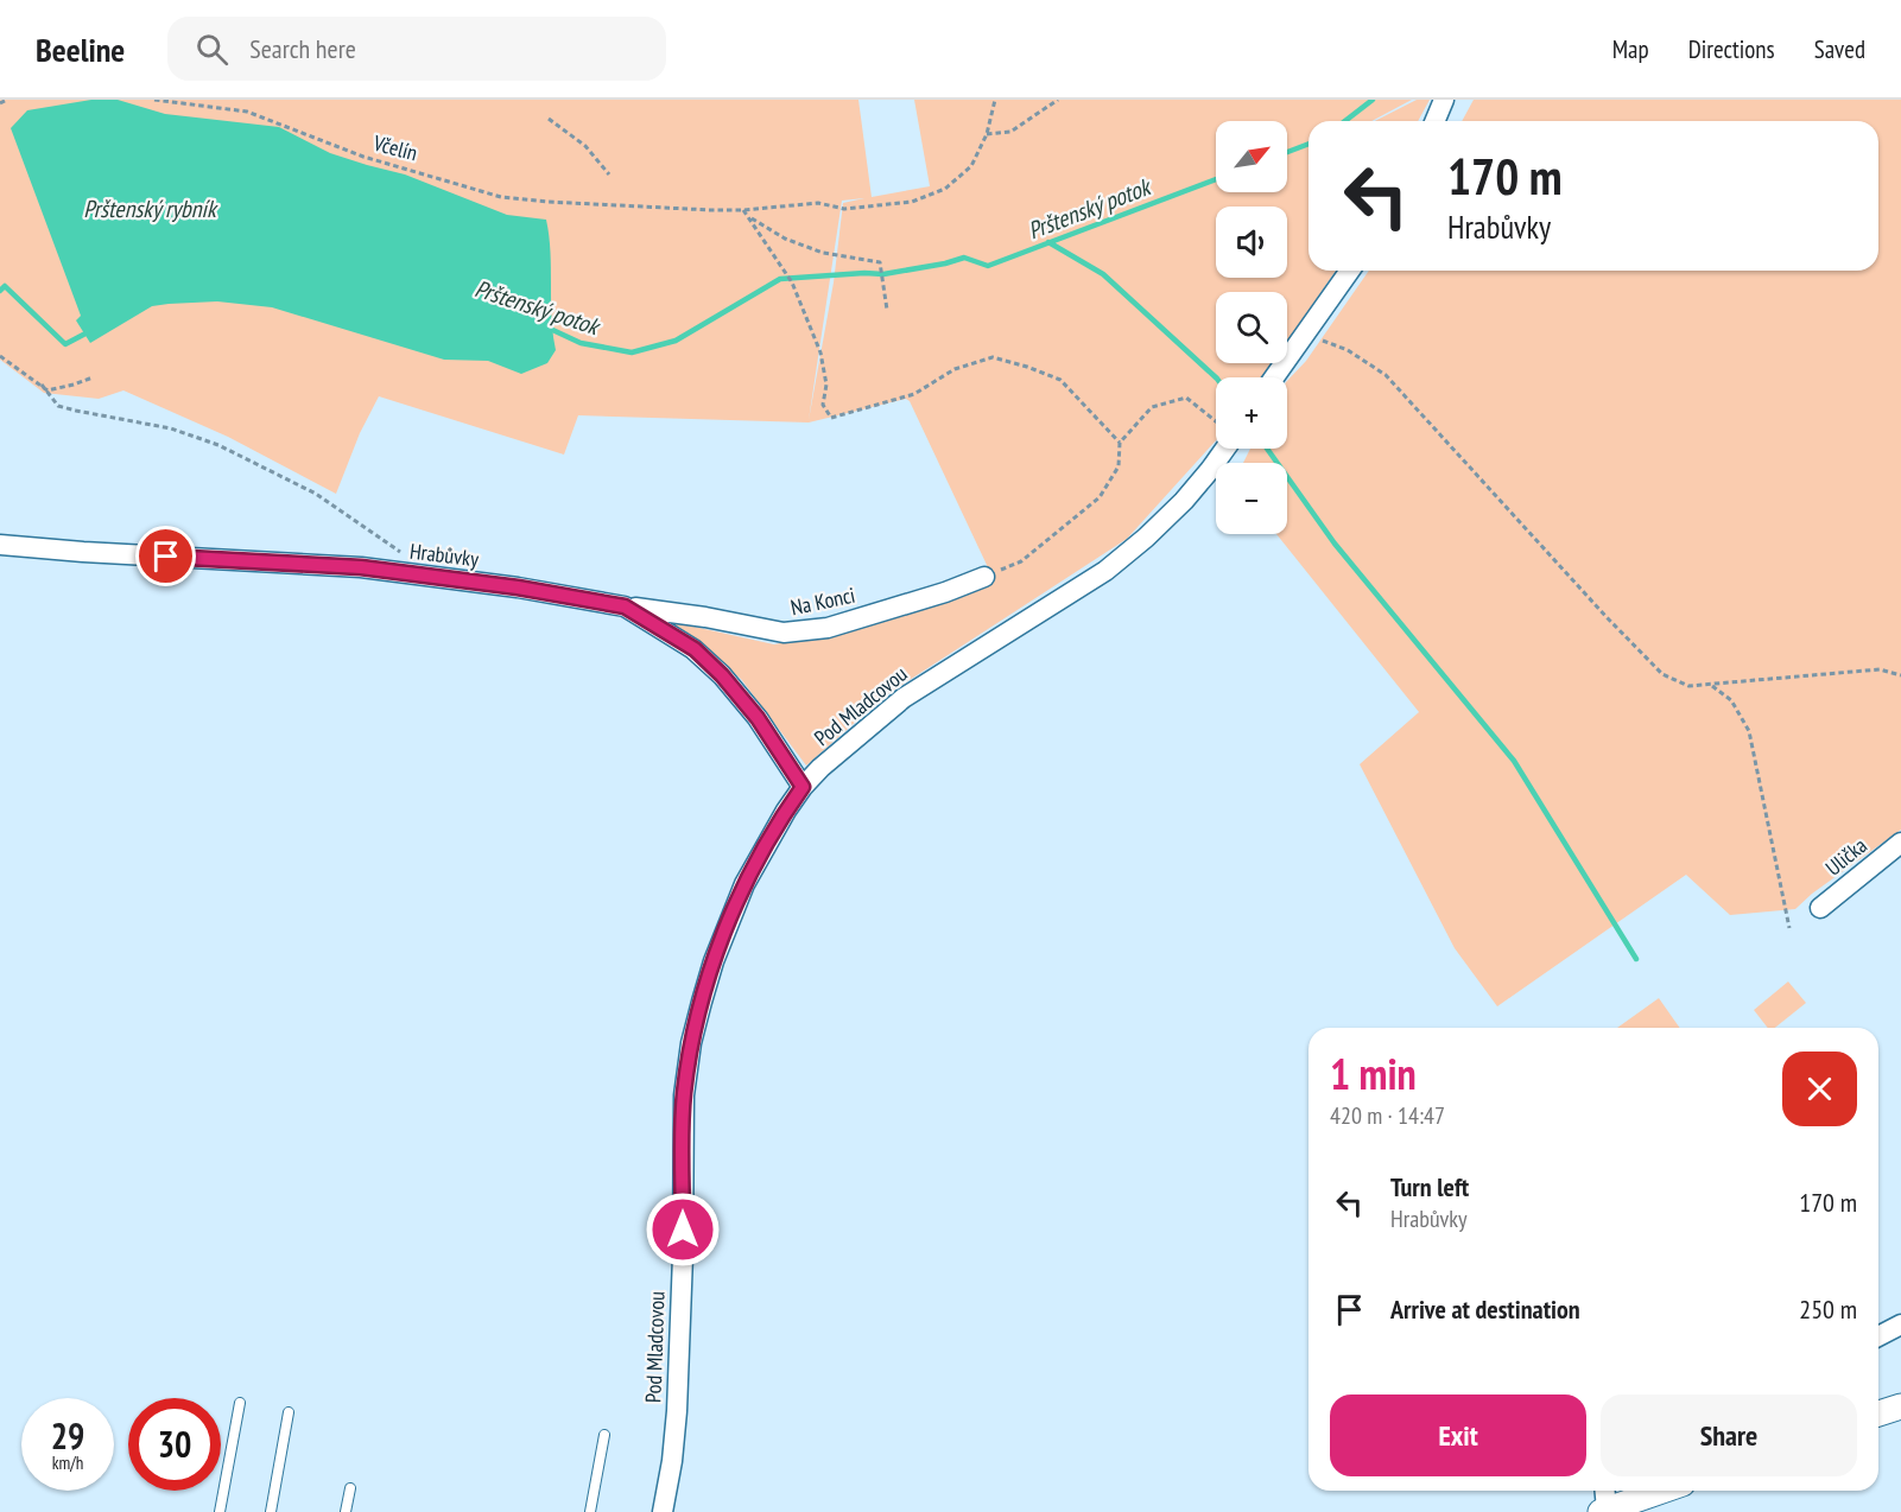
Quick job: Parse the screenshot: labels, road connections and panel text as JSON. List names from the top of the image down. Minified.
{"streets":{"street":["Hrabůvky","Na Konci","Pod Mladcovou","Ulička"],"path":["Včelín"]},"crossings":[["Hrabůvky","Na Konci"],["Hrabůvky","Pod Mladcovou"]],"water":["Prštenský rybník","Prštenský potok"],"north":"top right","page":{"header":"Beeline","search":"Search here","nav":["Map","Directions","Saved"],"map_buttons":["+","−"],"turn":["170 m","Hrabůvky"],"heading":["1 min","420 m · 14:47"],"list":[{"name":"Turn left","note":"Hrabůvky","value":"170 m"},{"name":"Arrive at destination","value":"250 m"}],"buttons":["Exit","Share"],"speed":"29 km/h","limit":"30"}}
